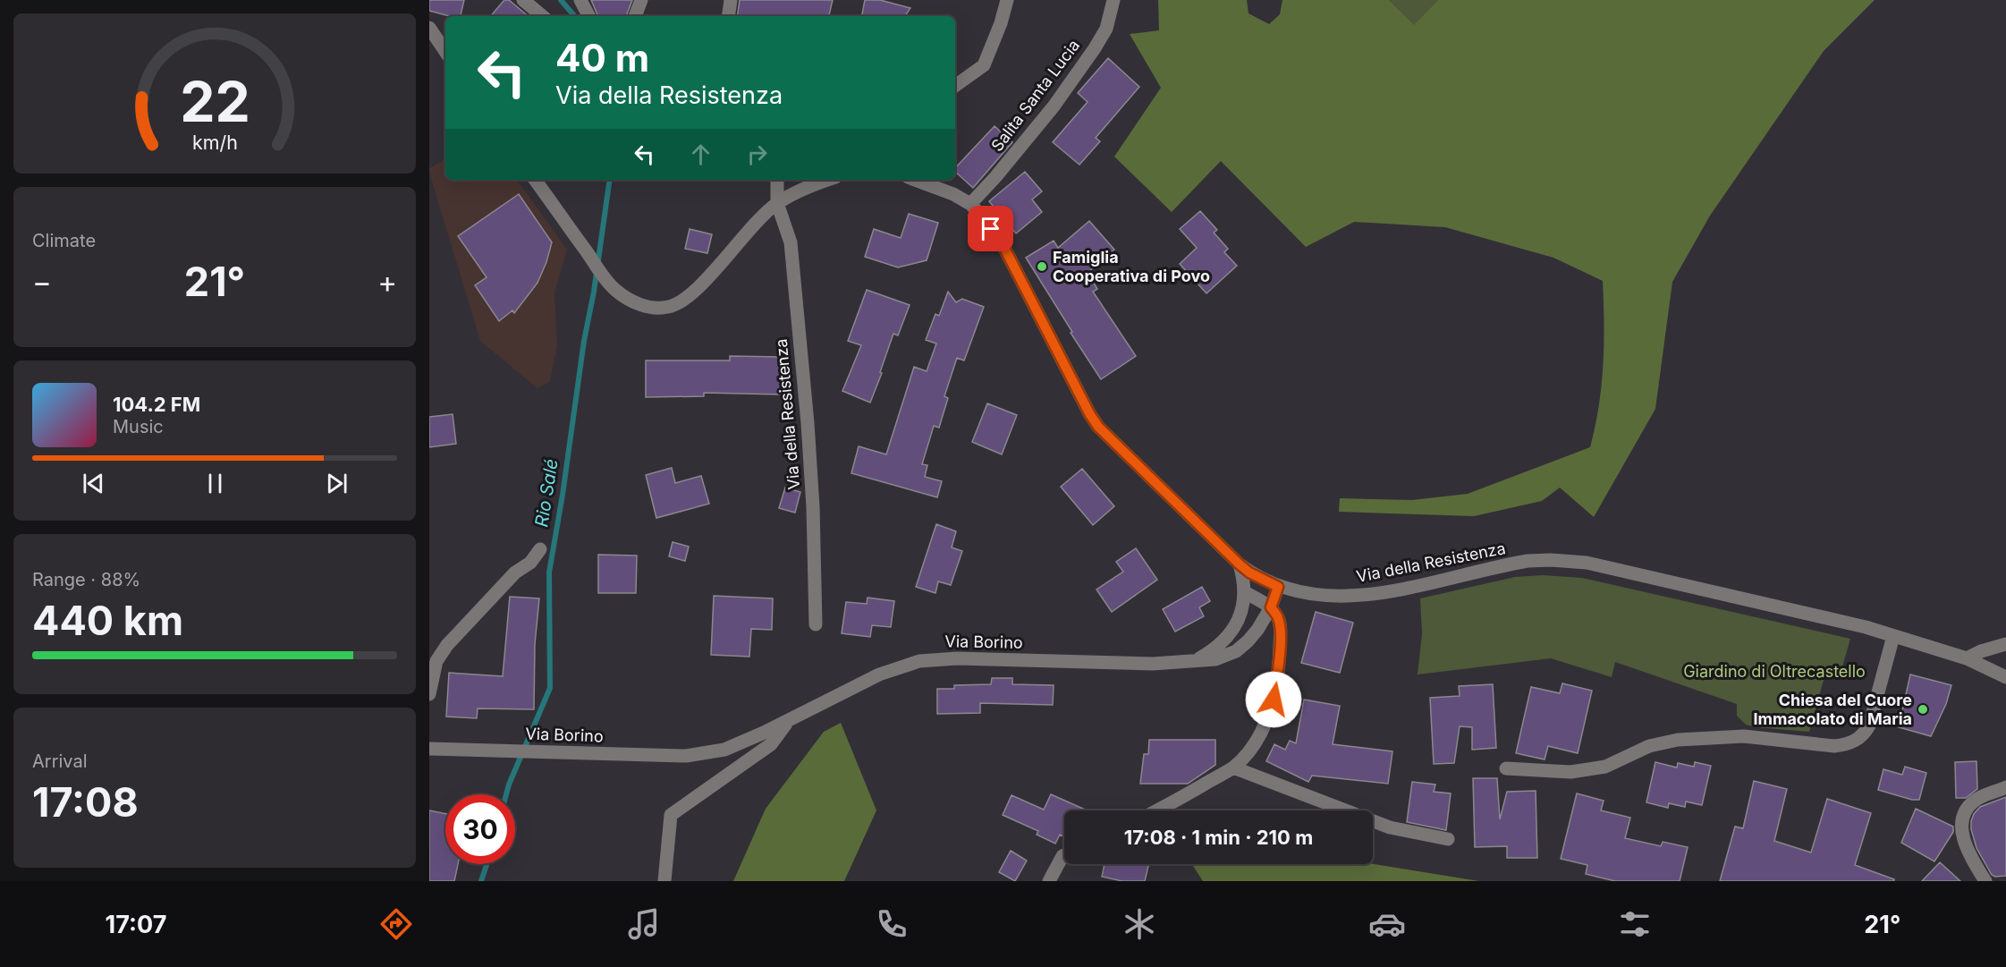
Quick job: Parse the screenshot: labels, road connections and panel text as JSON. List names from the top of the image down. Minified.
{"streets":{"street":["Salita Santa Lucia","Via della Resistenza","Via Borino"]},"crossings":[["Salita Santa Lucia","Via della Resistenza"],["Via della Resistenza","Via Borino"]],"water":["Rio Salé"],"parks":["Giardino di Oltrecastello"],"places":["Famiglia Cooperativa di Povo","Chiesa del Cuore Immacolato di Maria"],"page":{"turn":["40 m","Via della Resistenza"],"tile":["Climate",["Range · 88%","440 km"],["Arrival","17:08"]],"heat":["−","21°","+"],"song":["104.2 FM","Music"],"limit":"30","trip":"17:08 · 1 min · 210 m","tabs":["17:07","21°"],"gauge":["22","km/h"]}}
